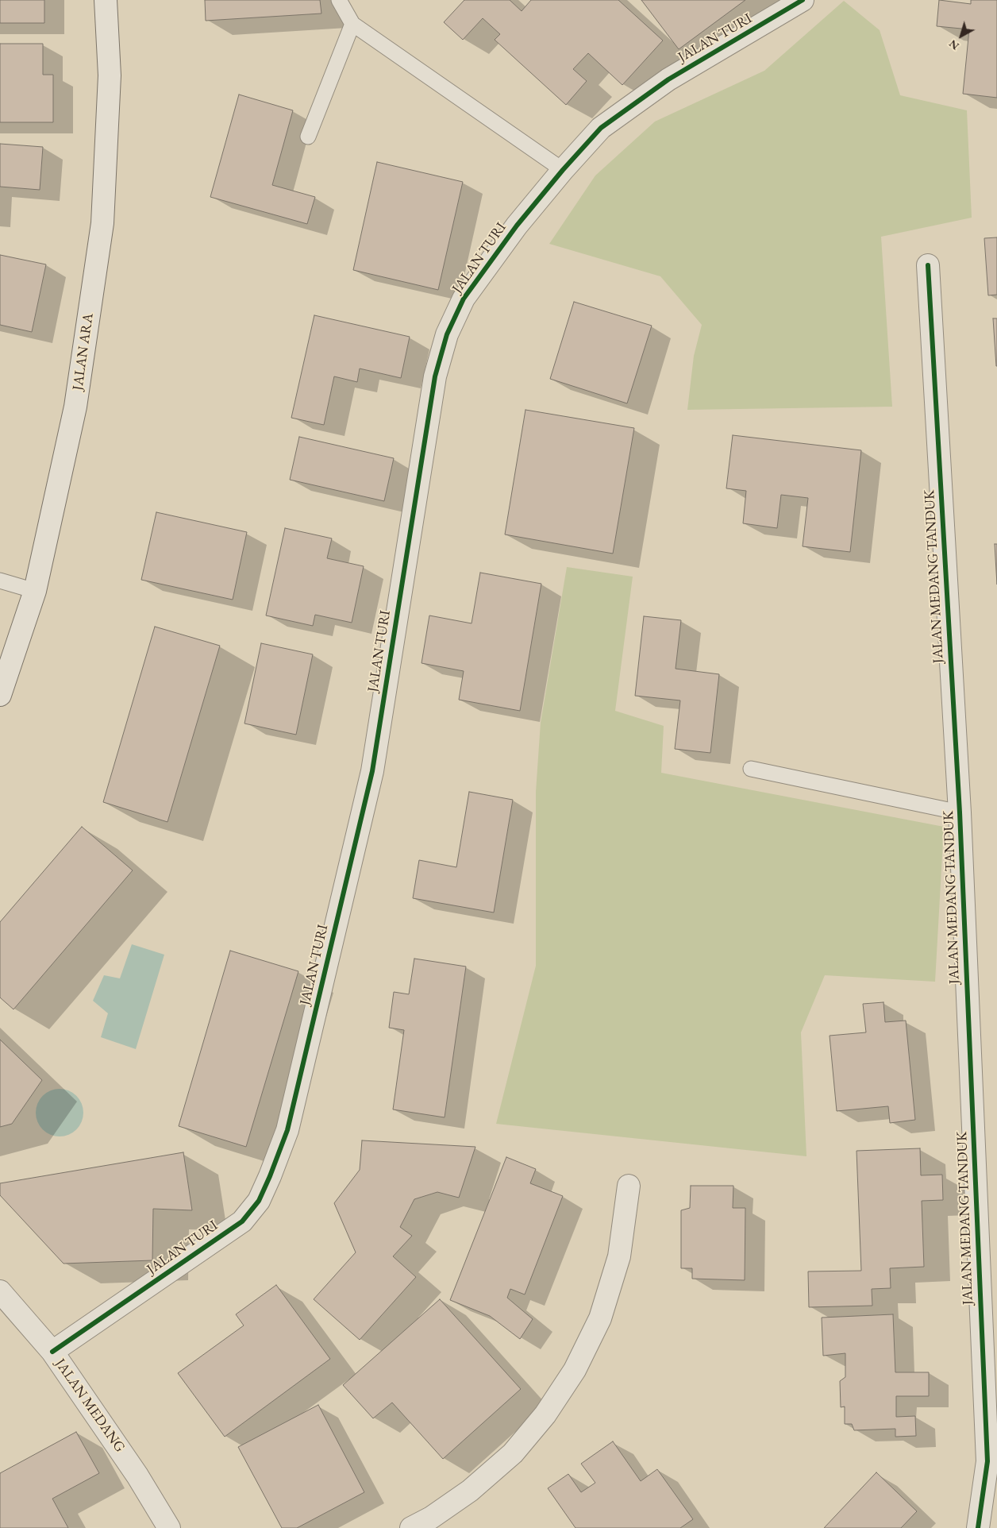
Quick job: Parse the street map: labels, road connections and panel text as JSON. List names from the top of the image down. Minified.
{"streets":{"street":["JALAN TURI","JALAN ARA","JALAN MEDANG TANDUK","JALAN MEDANG"]},"crossings":[["JALAN TURI","JALAN MEDANG"]],"north":"bottom left"}
